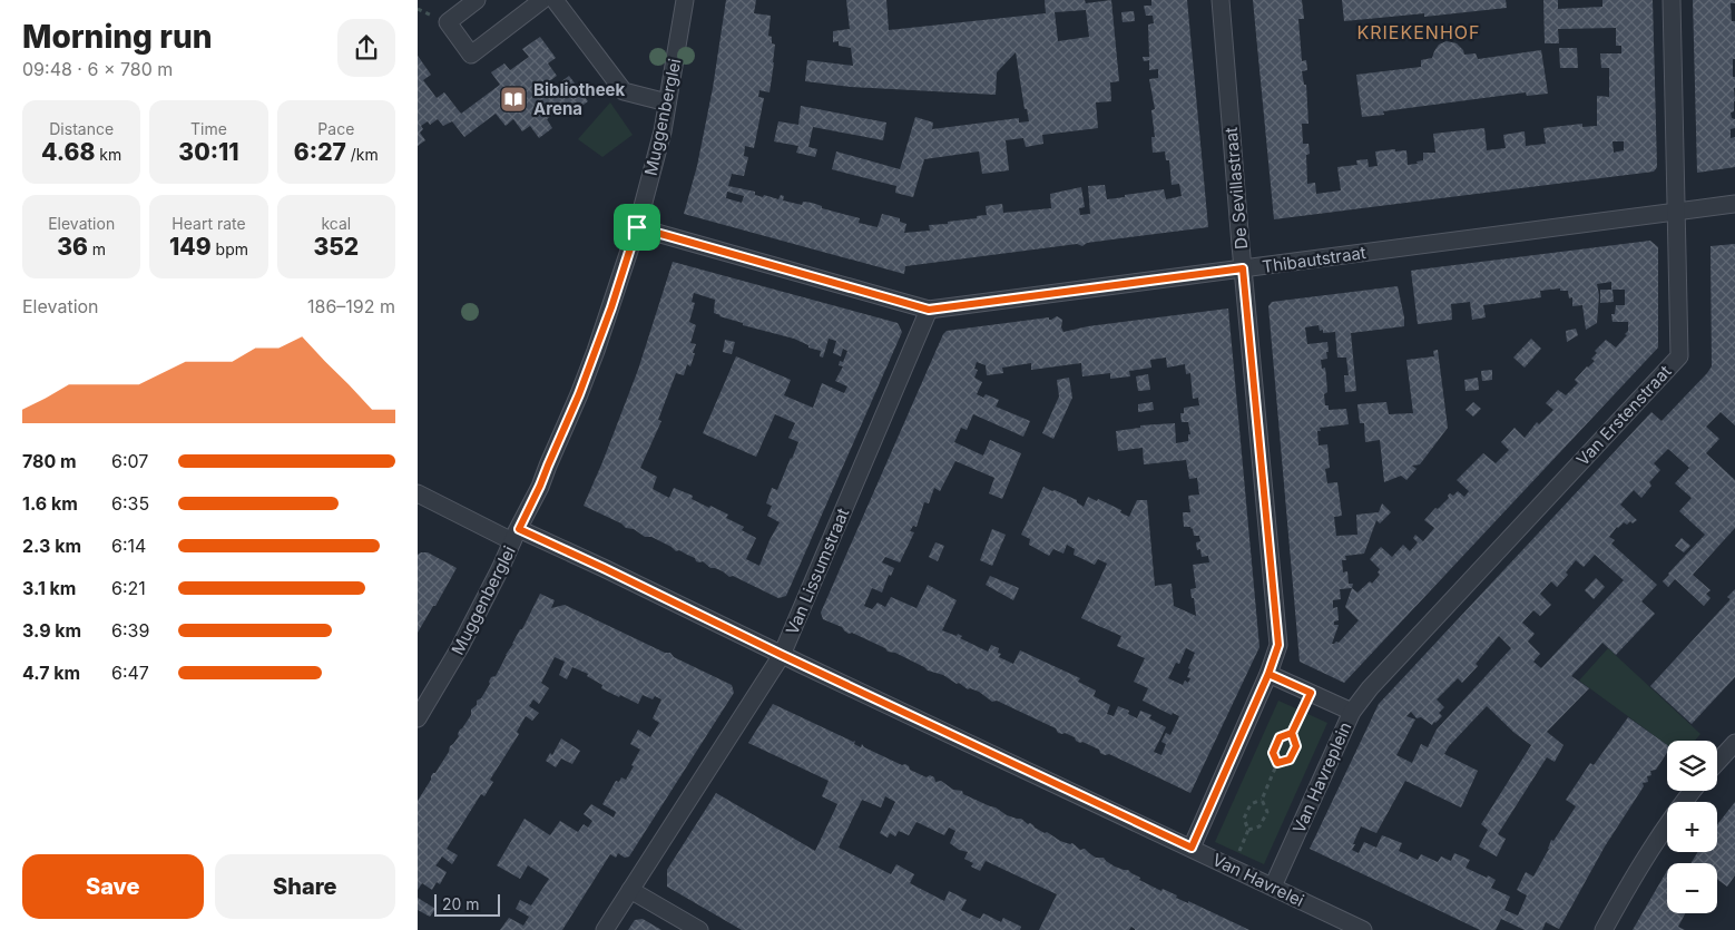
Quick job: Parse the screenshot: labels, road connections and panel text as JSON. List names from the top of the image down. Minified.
{"streets":{"street":["Muggenberglei","De Sevillastraat","Thibautstraat","Van Erstenstraat","Van Lissumstraat","Van Havreplein","Van Havrelei"]},"crossings":[["Muggenberglei","Thibautstraat"],["Muggenberglei","Van Havrelei"],["De Sevillastraat","Thibautstraat"],["De Sevillastraat","Van Havreplein"],["Thibautstraat","Van Erstenstraat"],["Thibautstraat","Van Lissumstraat"],["Van Erstenstraat","Van Havreplein"],["Van Lissumstraat","Van Havrelei"],["Van Havreplein","Van Havrelei"]],"districts":["KRIEKENHOF"],"places":{"library":["Bibliotheek Arena"]},"scale_bar":"20 m","page":{"heading":["Morning run","09:48 · 6 × 780 m"],"stats":[["Distance","4.68 km"],["Time","30:11"],["Pace","6:27 /km"],["Elevation","36 m"],["Heart rate","149 bpm"],["kcal","352"]],"chart":["Elevation","186–192 m"],"list":[{"name":"780 m","note":"6:07"},{"name":"1.6 km","note":"6:35"},{"name":"2.3 km","note":"6:14"},{"name":"3.1 km","note":"6:21"},{"name":"3.9 km","note":"6:39"},{"name":"4.7 km","note":"6:47"}],"map_buttons":["+","−"],"buttons":["Save","Share"],"scale":"20 m"}}
